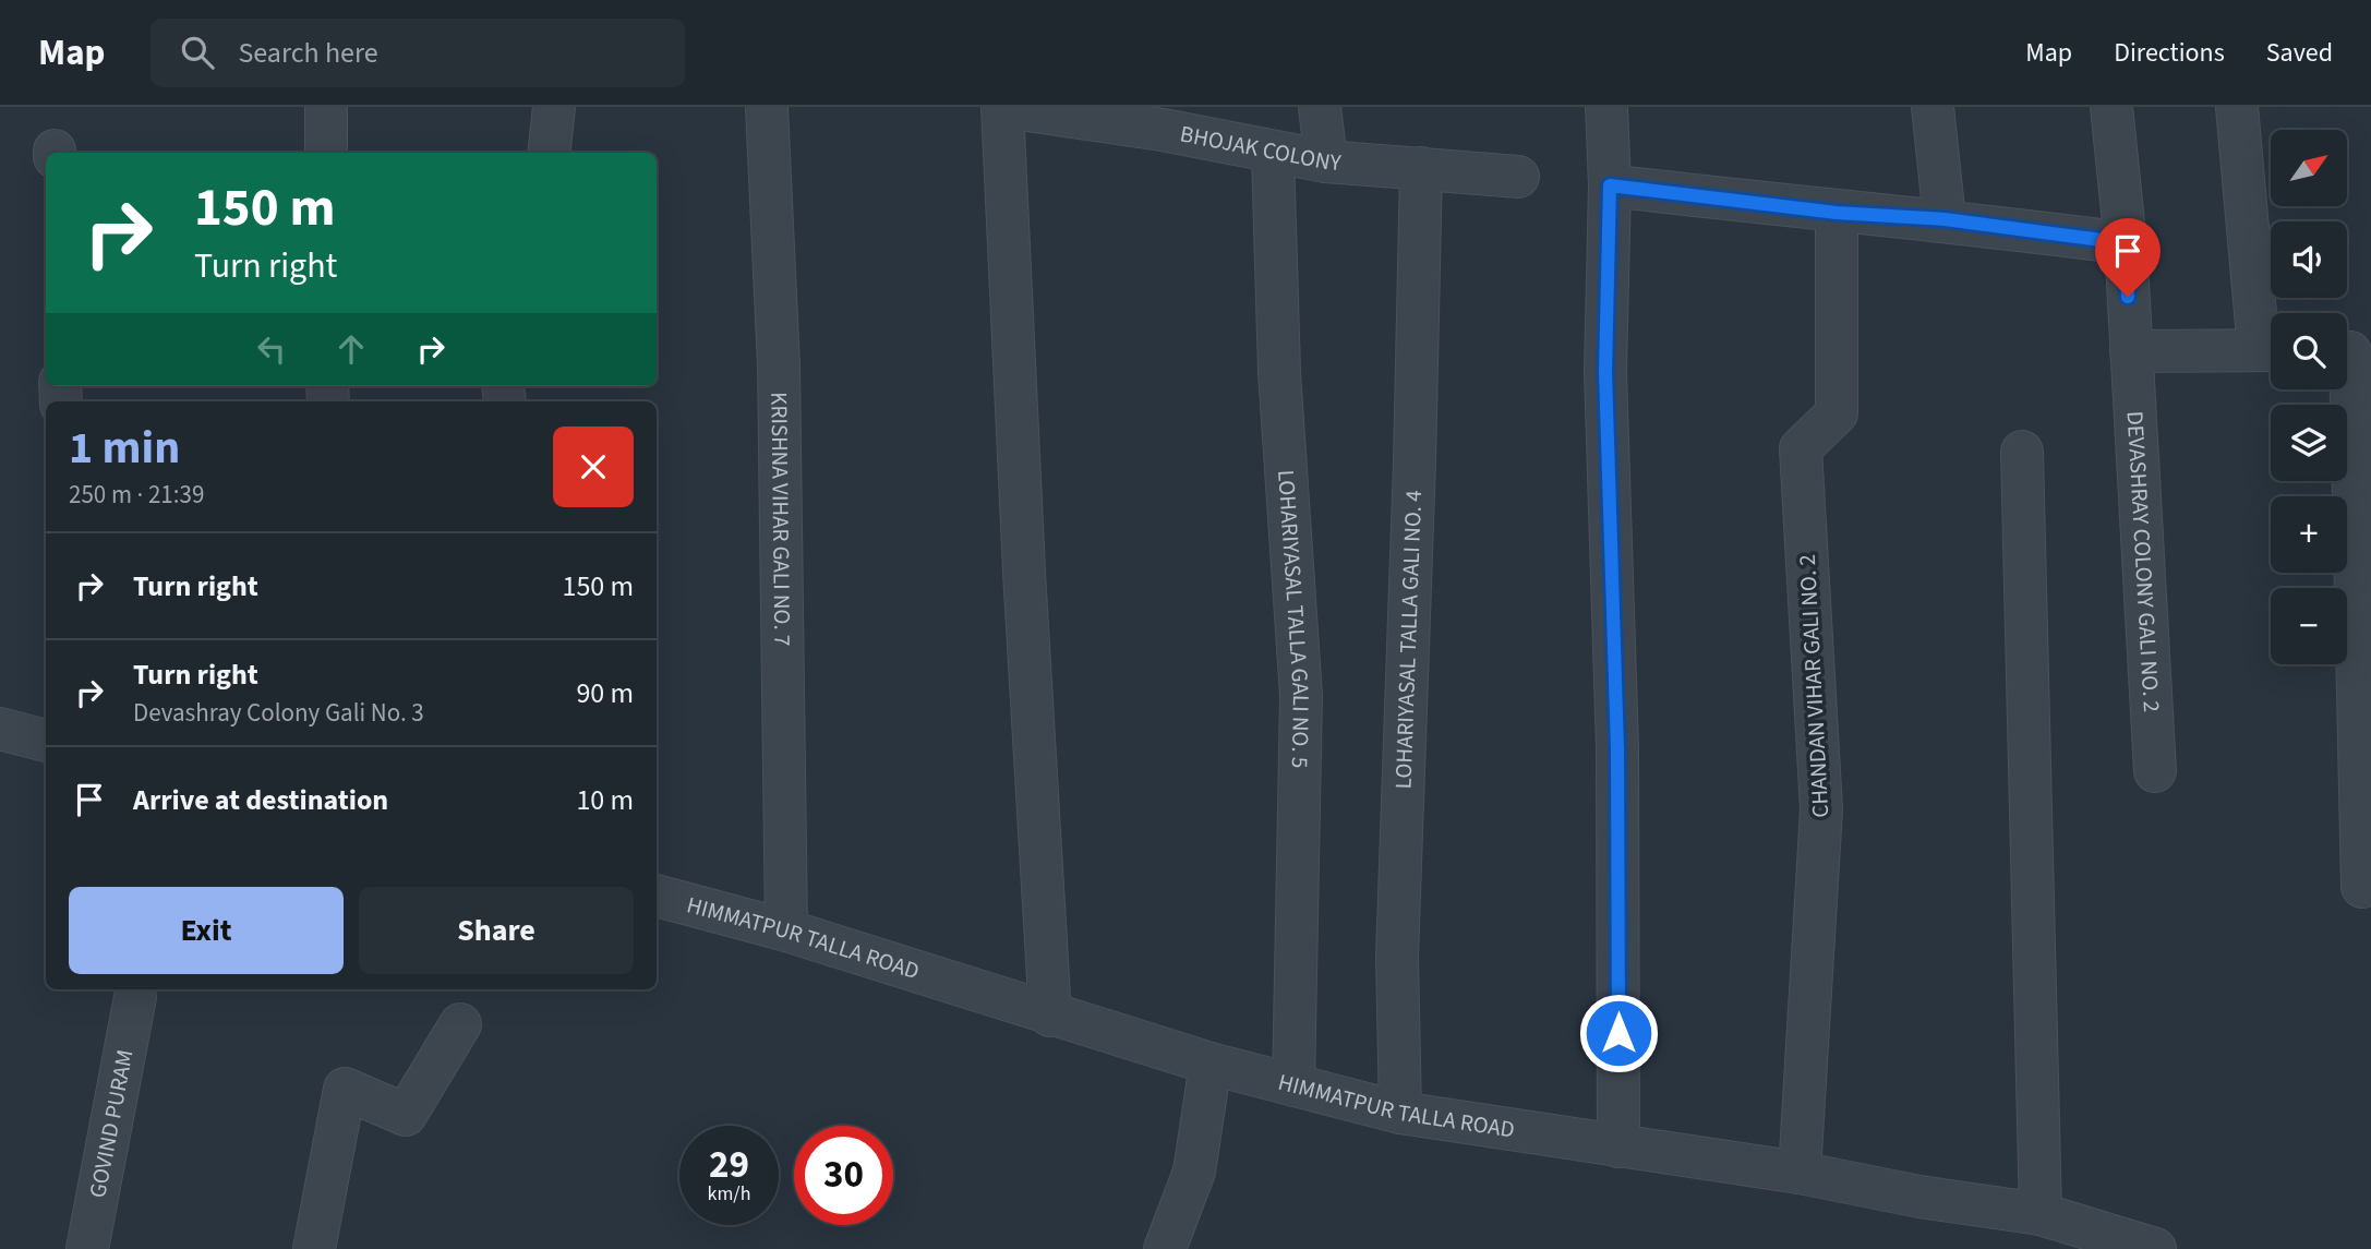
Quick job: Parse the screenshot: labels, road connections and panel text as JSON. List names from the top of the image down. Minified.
{"streets":{"street":["BHOJAK COLONY","KRISHNA VIHAR GALI NO. 7","DEVASHRAY COLONY GALI NO. 2","LOHARIYASAL TALLA GALI NO. 5","LOHARIYASAL TALLA GALI NO. 4","CHANDAN VIHAR GALI NO. 2","HIMMATPUR TALLA ROAD","GOVIND PURAM"]},"crossings":[["BHOJAK COLONY","LOHARIYASAL TALLA GALI NO. 5"],["BHOJAK COLONY","LOHARIYASAL TALLA GALI NO. 4"],["KRISHNA VIHAR GALI NO. 7","HIMMATPUR TALLA ROAD"],["LOHARIYASAL TALLA GALI NO. 5","HIMMATPUR TALLA ROAD"],["LOHARIYASAL TALLA GALI NO. 4","HIMMATPUR TALLA ROAD"],["CHANDAN VIHAR GALI NO. 2","HIMMATPUR TALLA ROAD"]],"north":"top right","page":{"header":"Map","search":"Search here","nav":["Map","Directions","Saved"],"map_buttons":["+","−"],"turn":["150 m","Turn right"],"heading":["1 min","250 m · 21:39"],"list":[{"name":"Turn right","value":"150 m"},{"name":"Turn right","note":"Devashray Colony Gali No. 3","value":"90 m"},{"name":"Arrive at destination","value":"10 m"}],"buttons":["Exit","Share"],"speed":"29 km/h","limit":"30"}}
